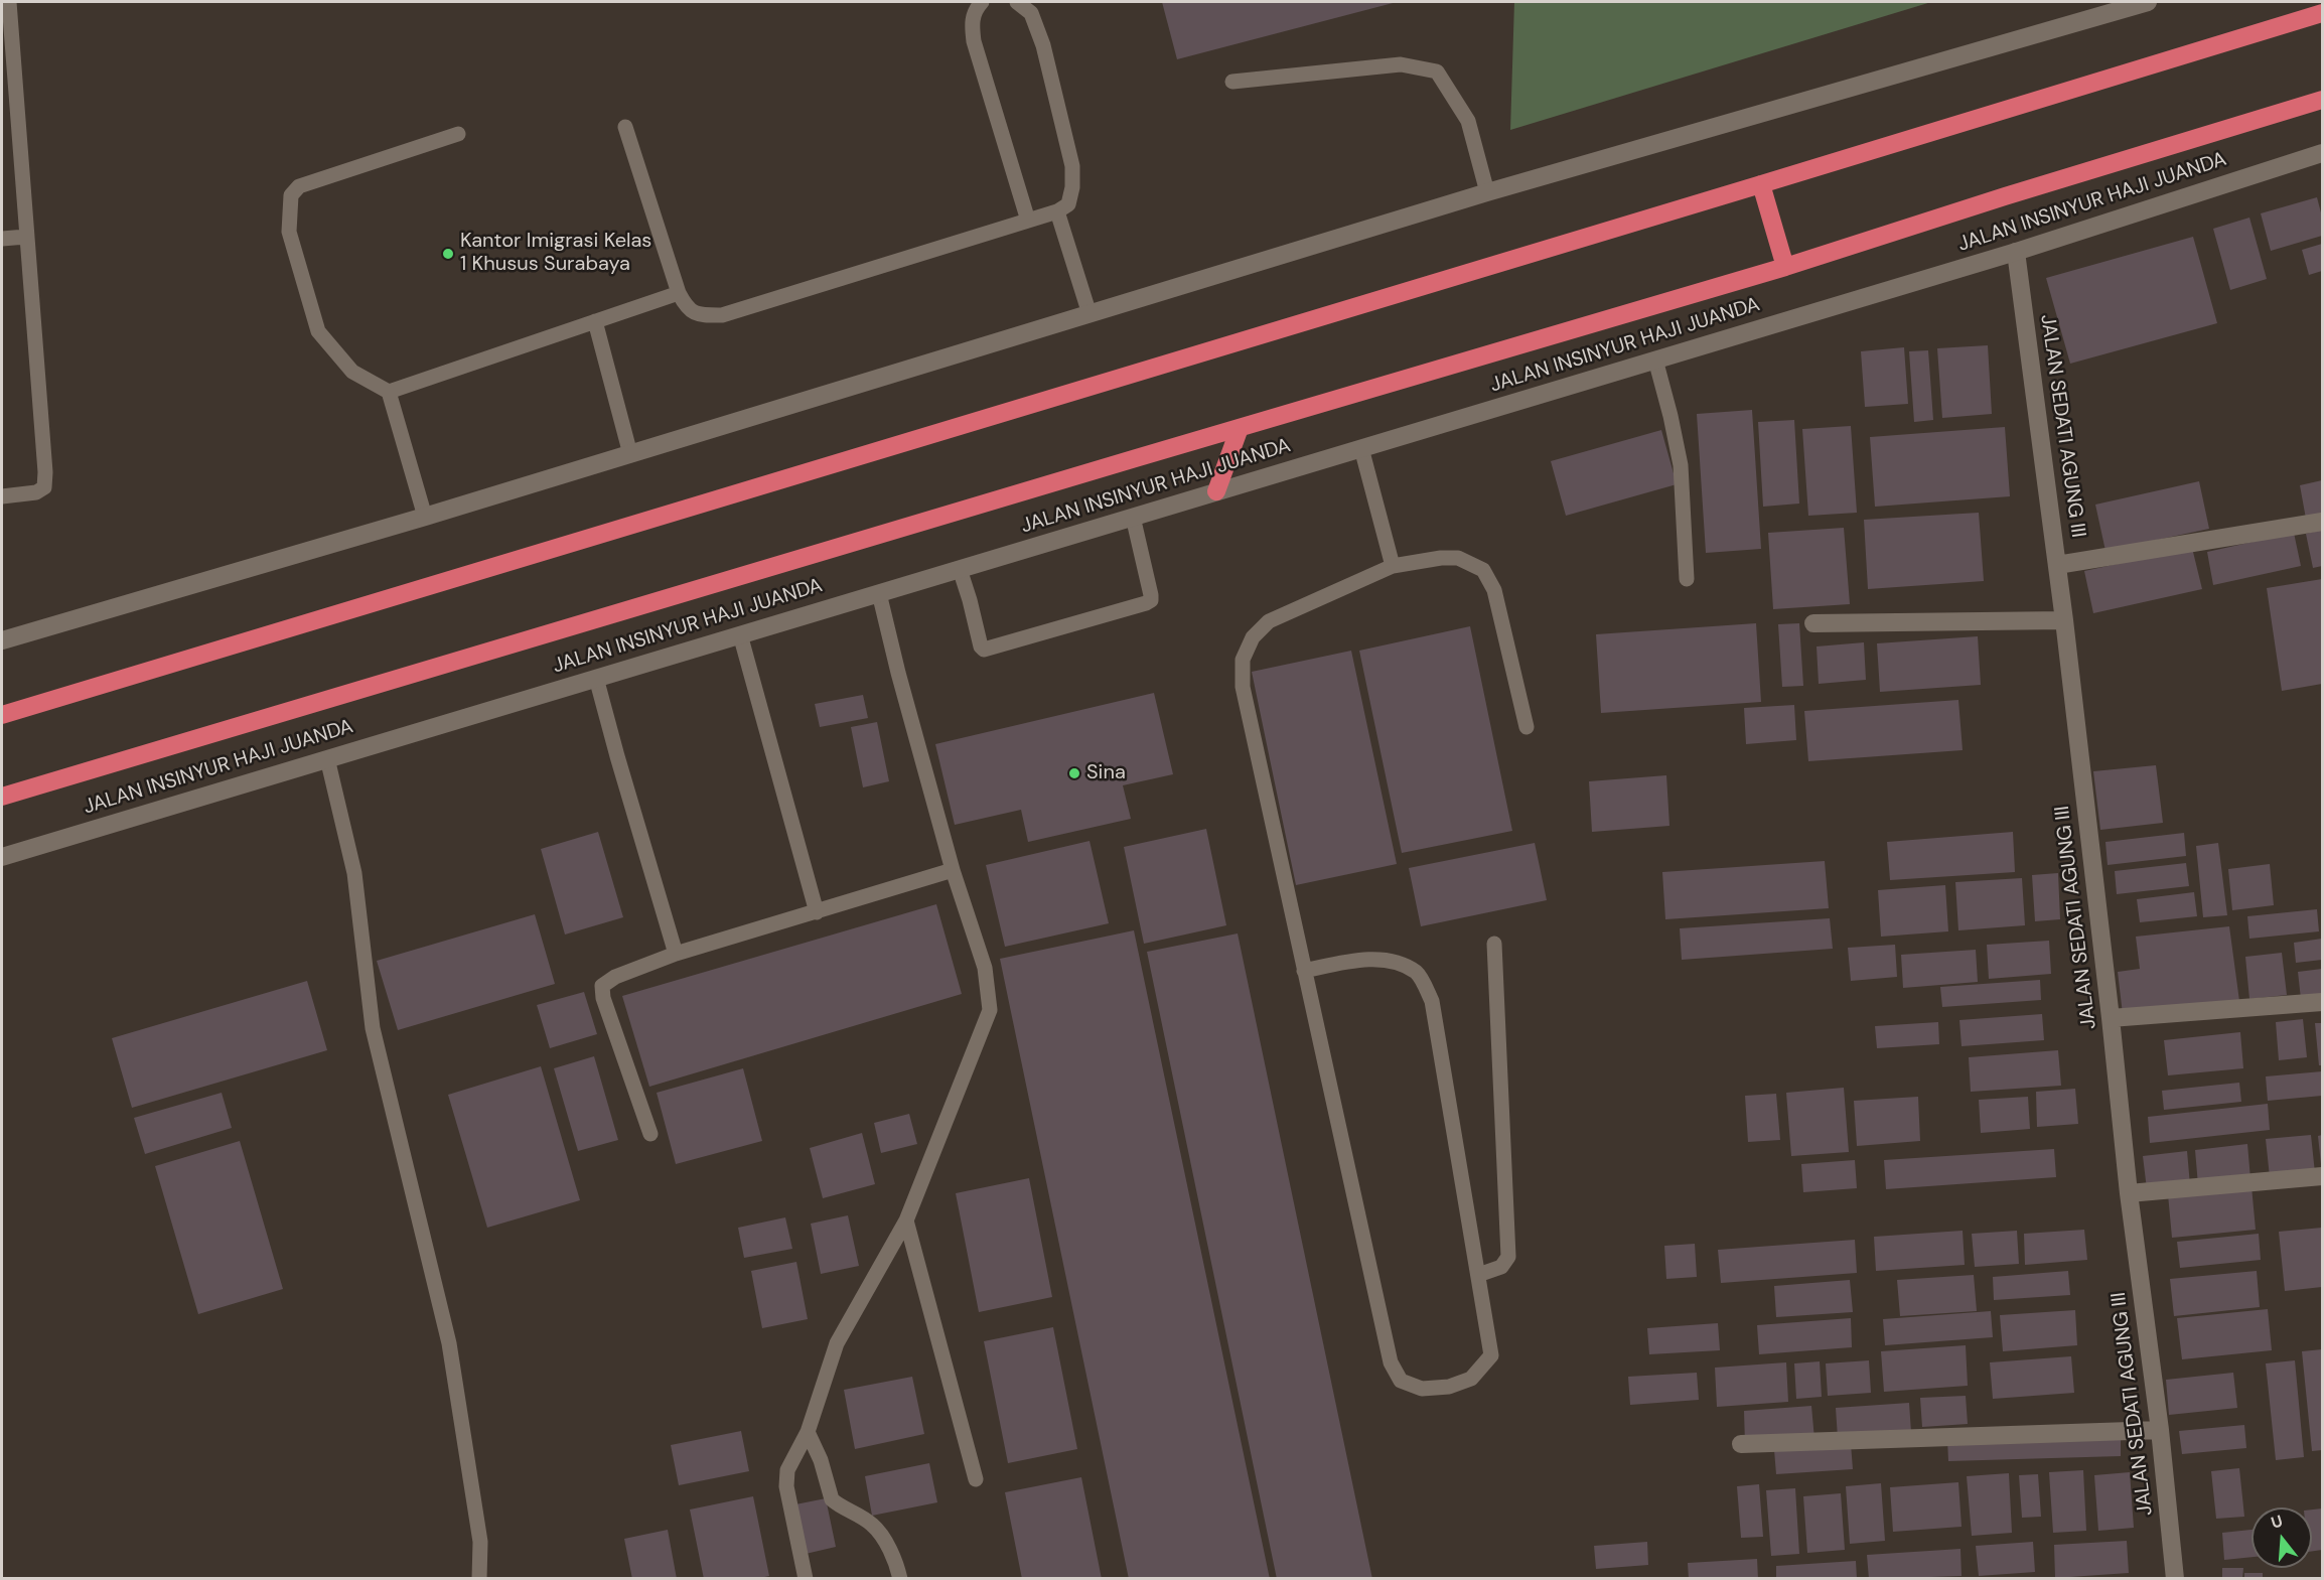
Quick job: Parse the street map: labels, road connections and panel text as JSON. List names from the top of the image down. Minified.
{"streets":{"highway":["JALAN INSINYUR HAJI JUANDA"],"street":["JALAN SEDATI AGUNG III"]},"crossings":[["JALAN INSINYUR HAJI JUANDA","JALAN SEDATI AGUNG III"]],"places":["Kantor Imigrasi Kelas 1 Khusus Surabaya","Sina"],"north":"top"}
